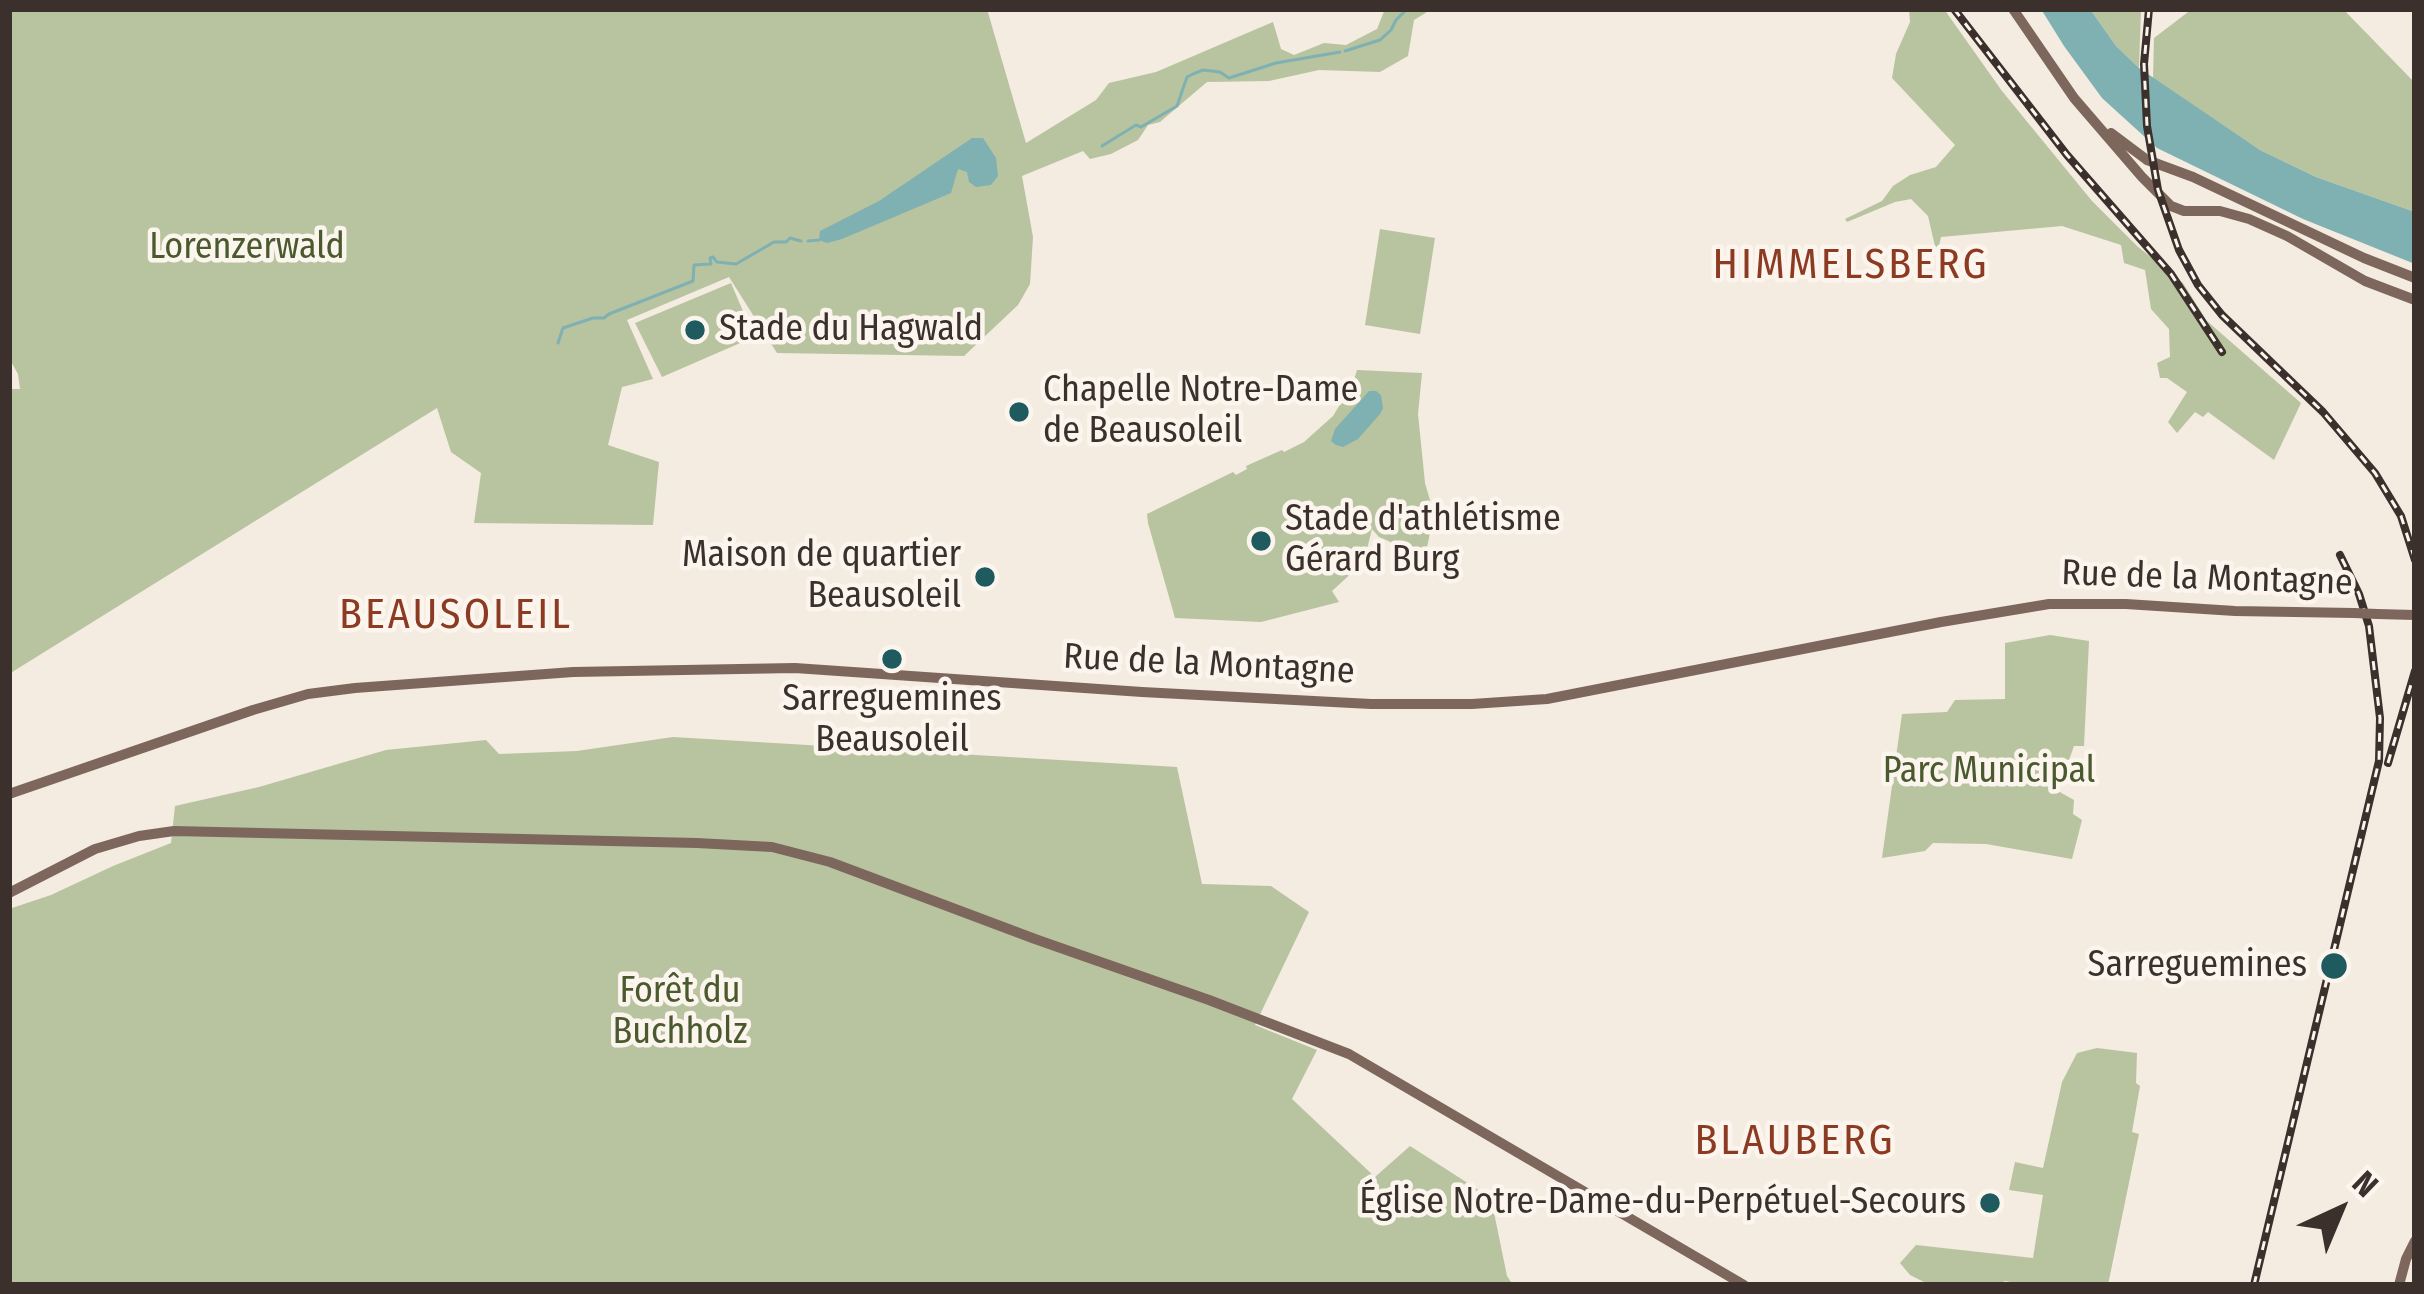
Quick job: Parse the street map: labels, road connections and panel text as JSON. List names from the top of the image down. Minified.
{"streets":{"main road":["Rue de la Montagne"]},"districts":["HIMMELSBERG","BEAUSOLEIL","BLAUBERG"],"parks":["Lorenzerwald","Parc Municipal","Forêt du Buchholz"],"places":["Stade du Hagwald","Chapelle Notre-Dame de Beausoleil","Stade d'athlétisme Gérard Burg","Maison de quartier Beausoleil","Sarreguemines Beausoleil","Sarreguemines","Église Notre-Dame-du-Perpétuel-Secours"],"north":"top right"}
